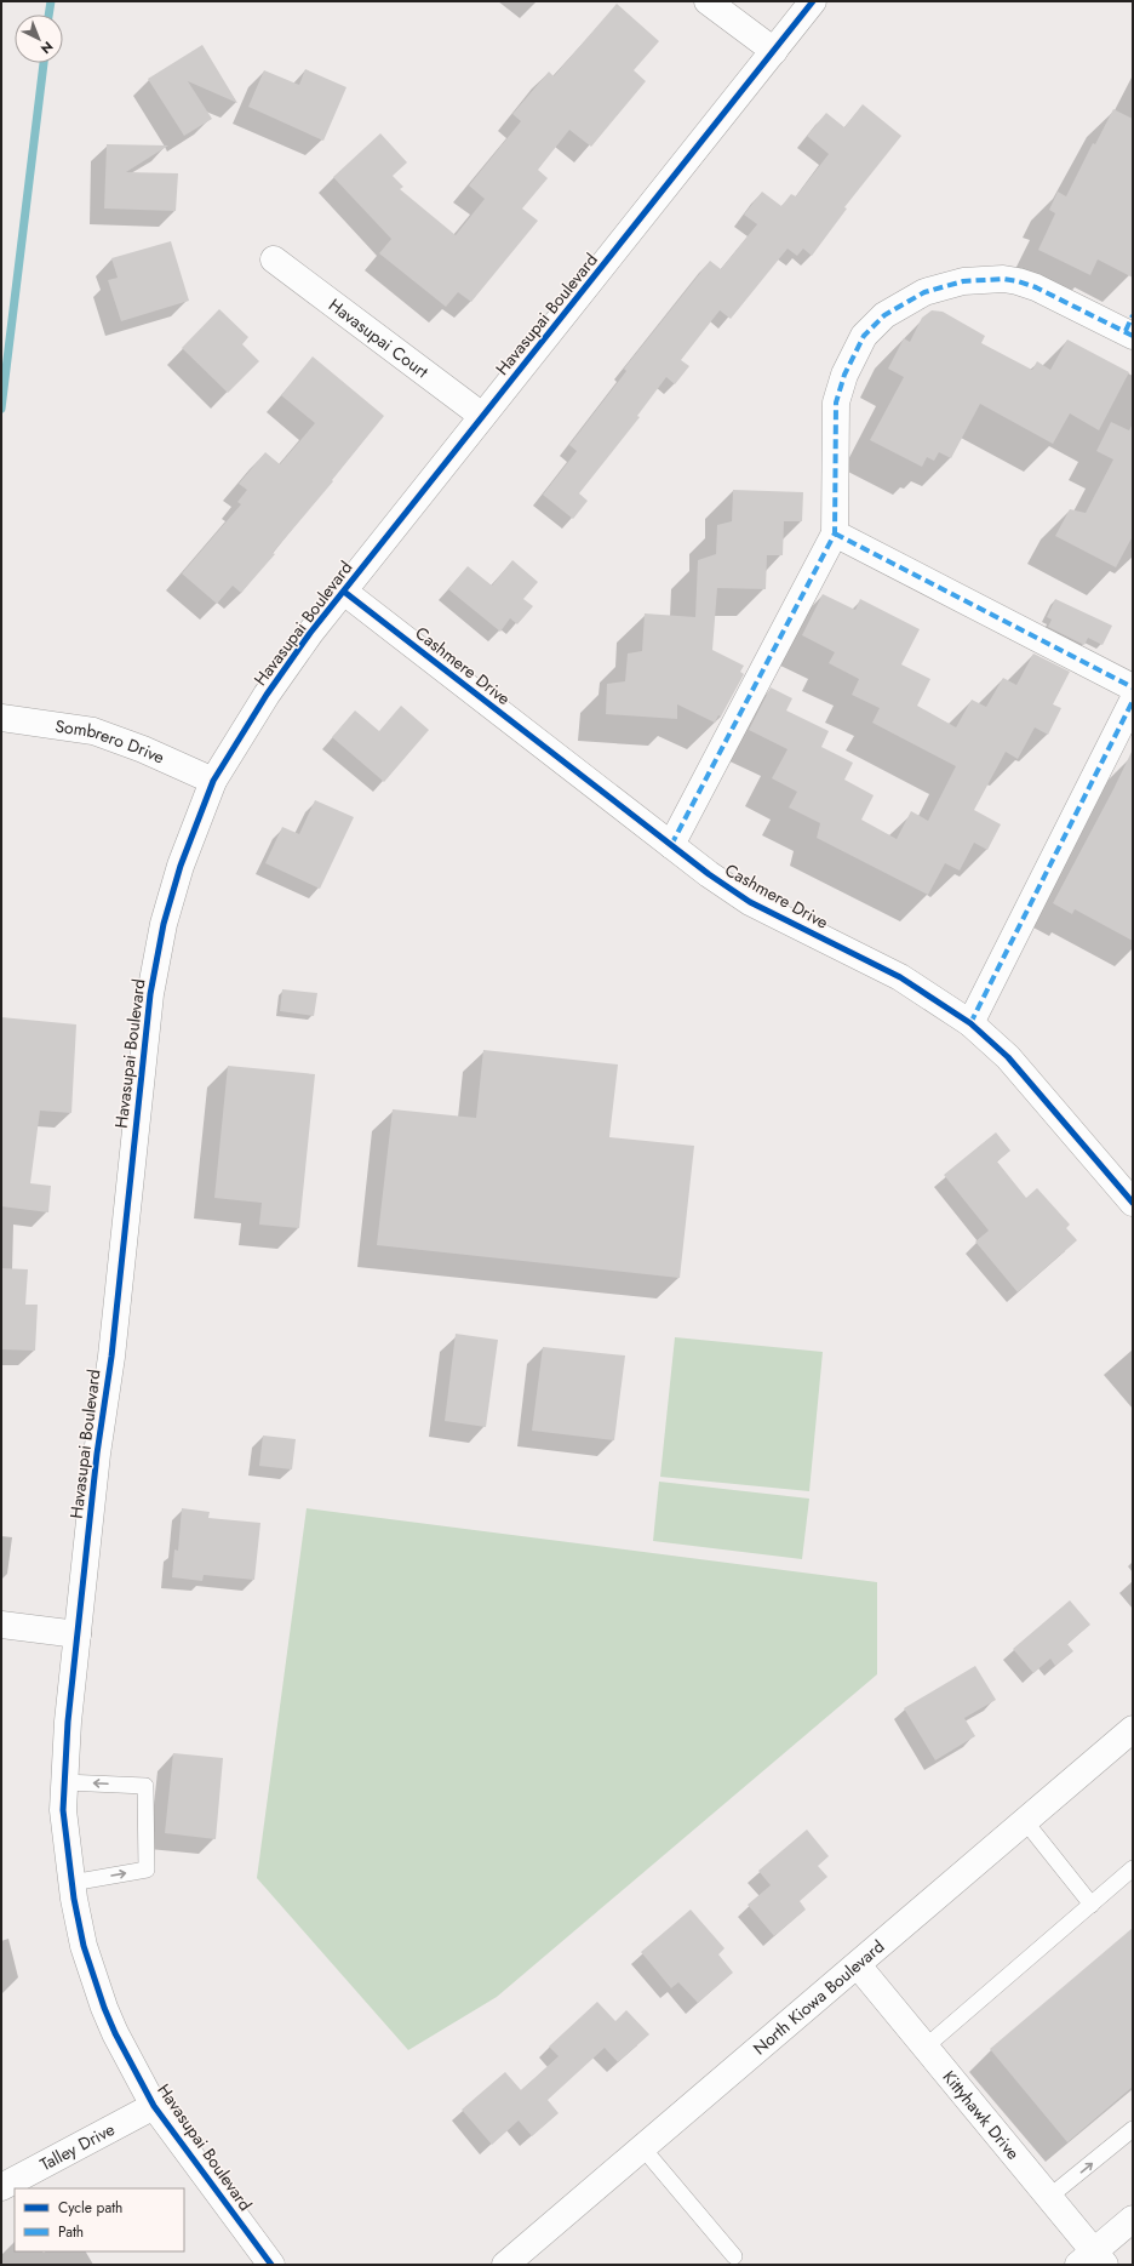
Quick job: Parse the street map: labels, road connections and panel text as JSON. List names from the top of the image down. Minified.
{"streets":{"street":["Havasupai Boulevard","Havasupai Court","Cashmere Drive","Sombrero Drive","North Kiowa Boulevard","Kittyhawk Drive","Talley Drive"]},"crossings":[["Havasupai Boulevard","Havasupai Court"],["Havasupai Boulevard","Cashmere Drive"],["Havasupai Boulevard","Sombrero Drive"],["Havasupai Boulevard","Talley Drive"],["North Kiowa Boulevard","Kittyhawk Drive"]],"legend":["Cycle path","Path"],"north":"bottom right"}
